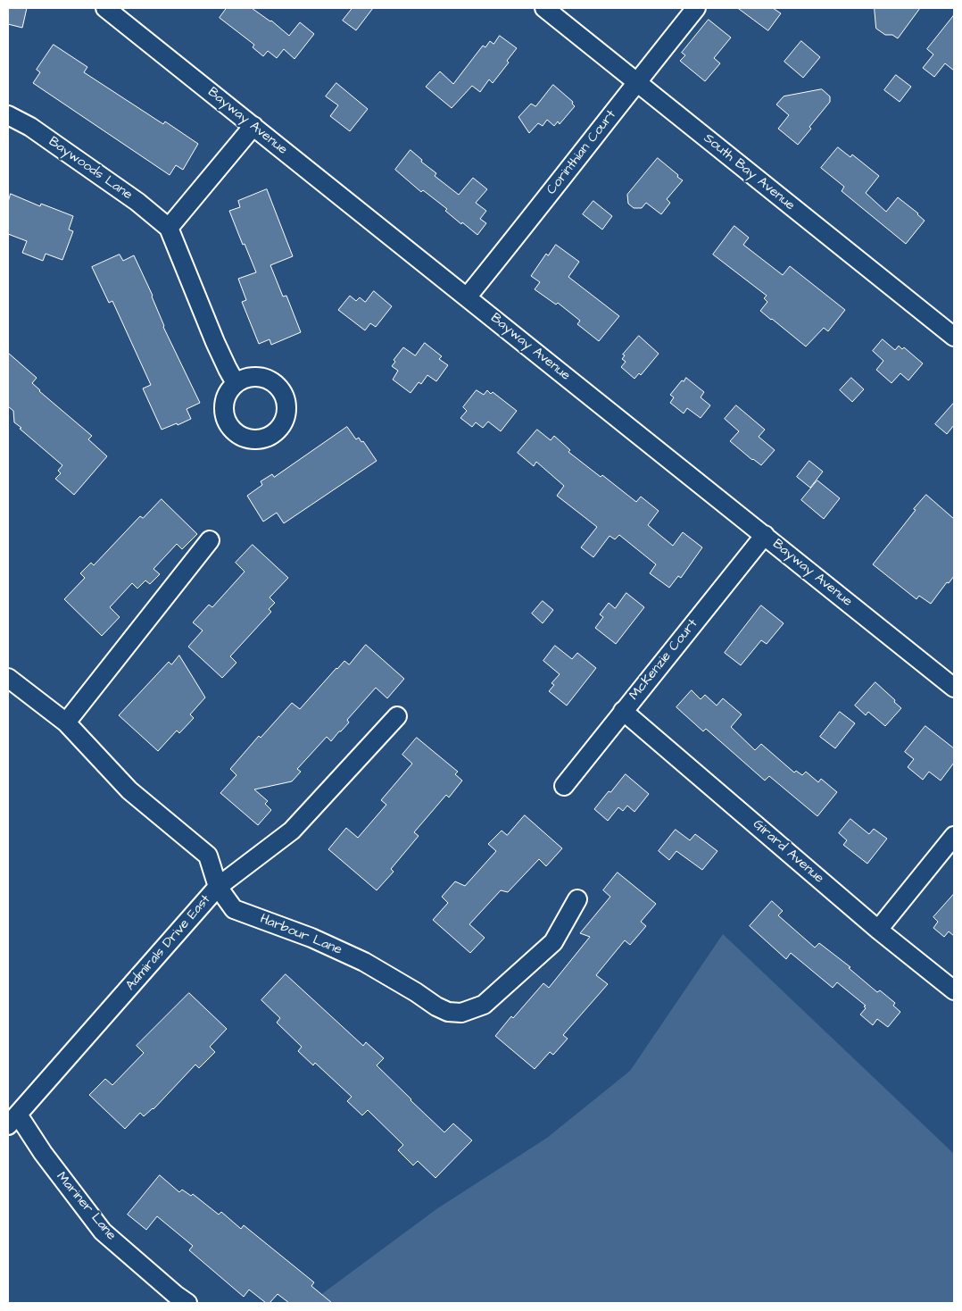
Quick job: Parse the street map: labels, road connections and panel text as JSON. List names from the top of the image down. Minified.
{"streets":{"street":["Bayway Avenue","Corinthian Court","Baywoods Lane","South Bay Avenue","McKenzie Court","Girard Avenue","Harbour Lane","Admirals Drive East","Mariner Lane"]},"crossings":[["Bayway Avenue","Corinthian Court"],["Bayway Avenue","McKenzie Court"],["Corinthian Court","South Bay Avenue"],["McKenzie Court","Girard Avenue"],["Harbour Lane","Admirals Drive East"],["Admirals Drive East","Mariner Lane"]]}
